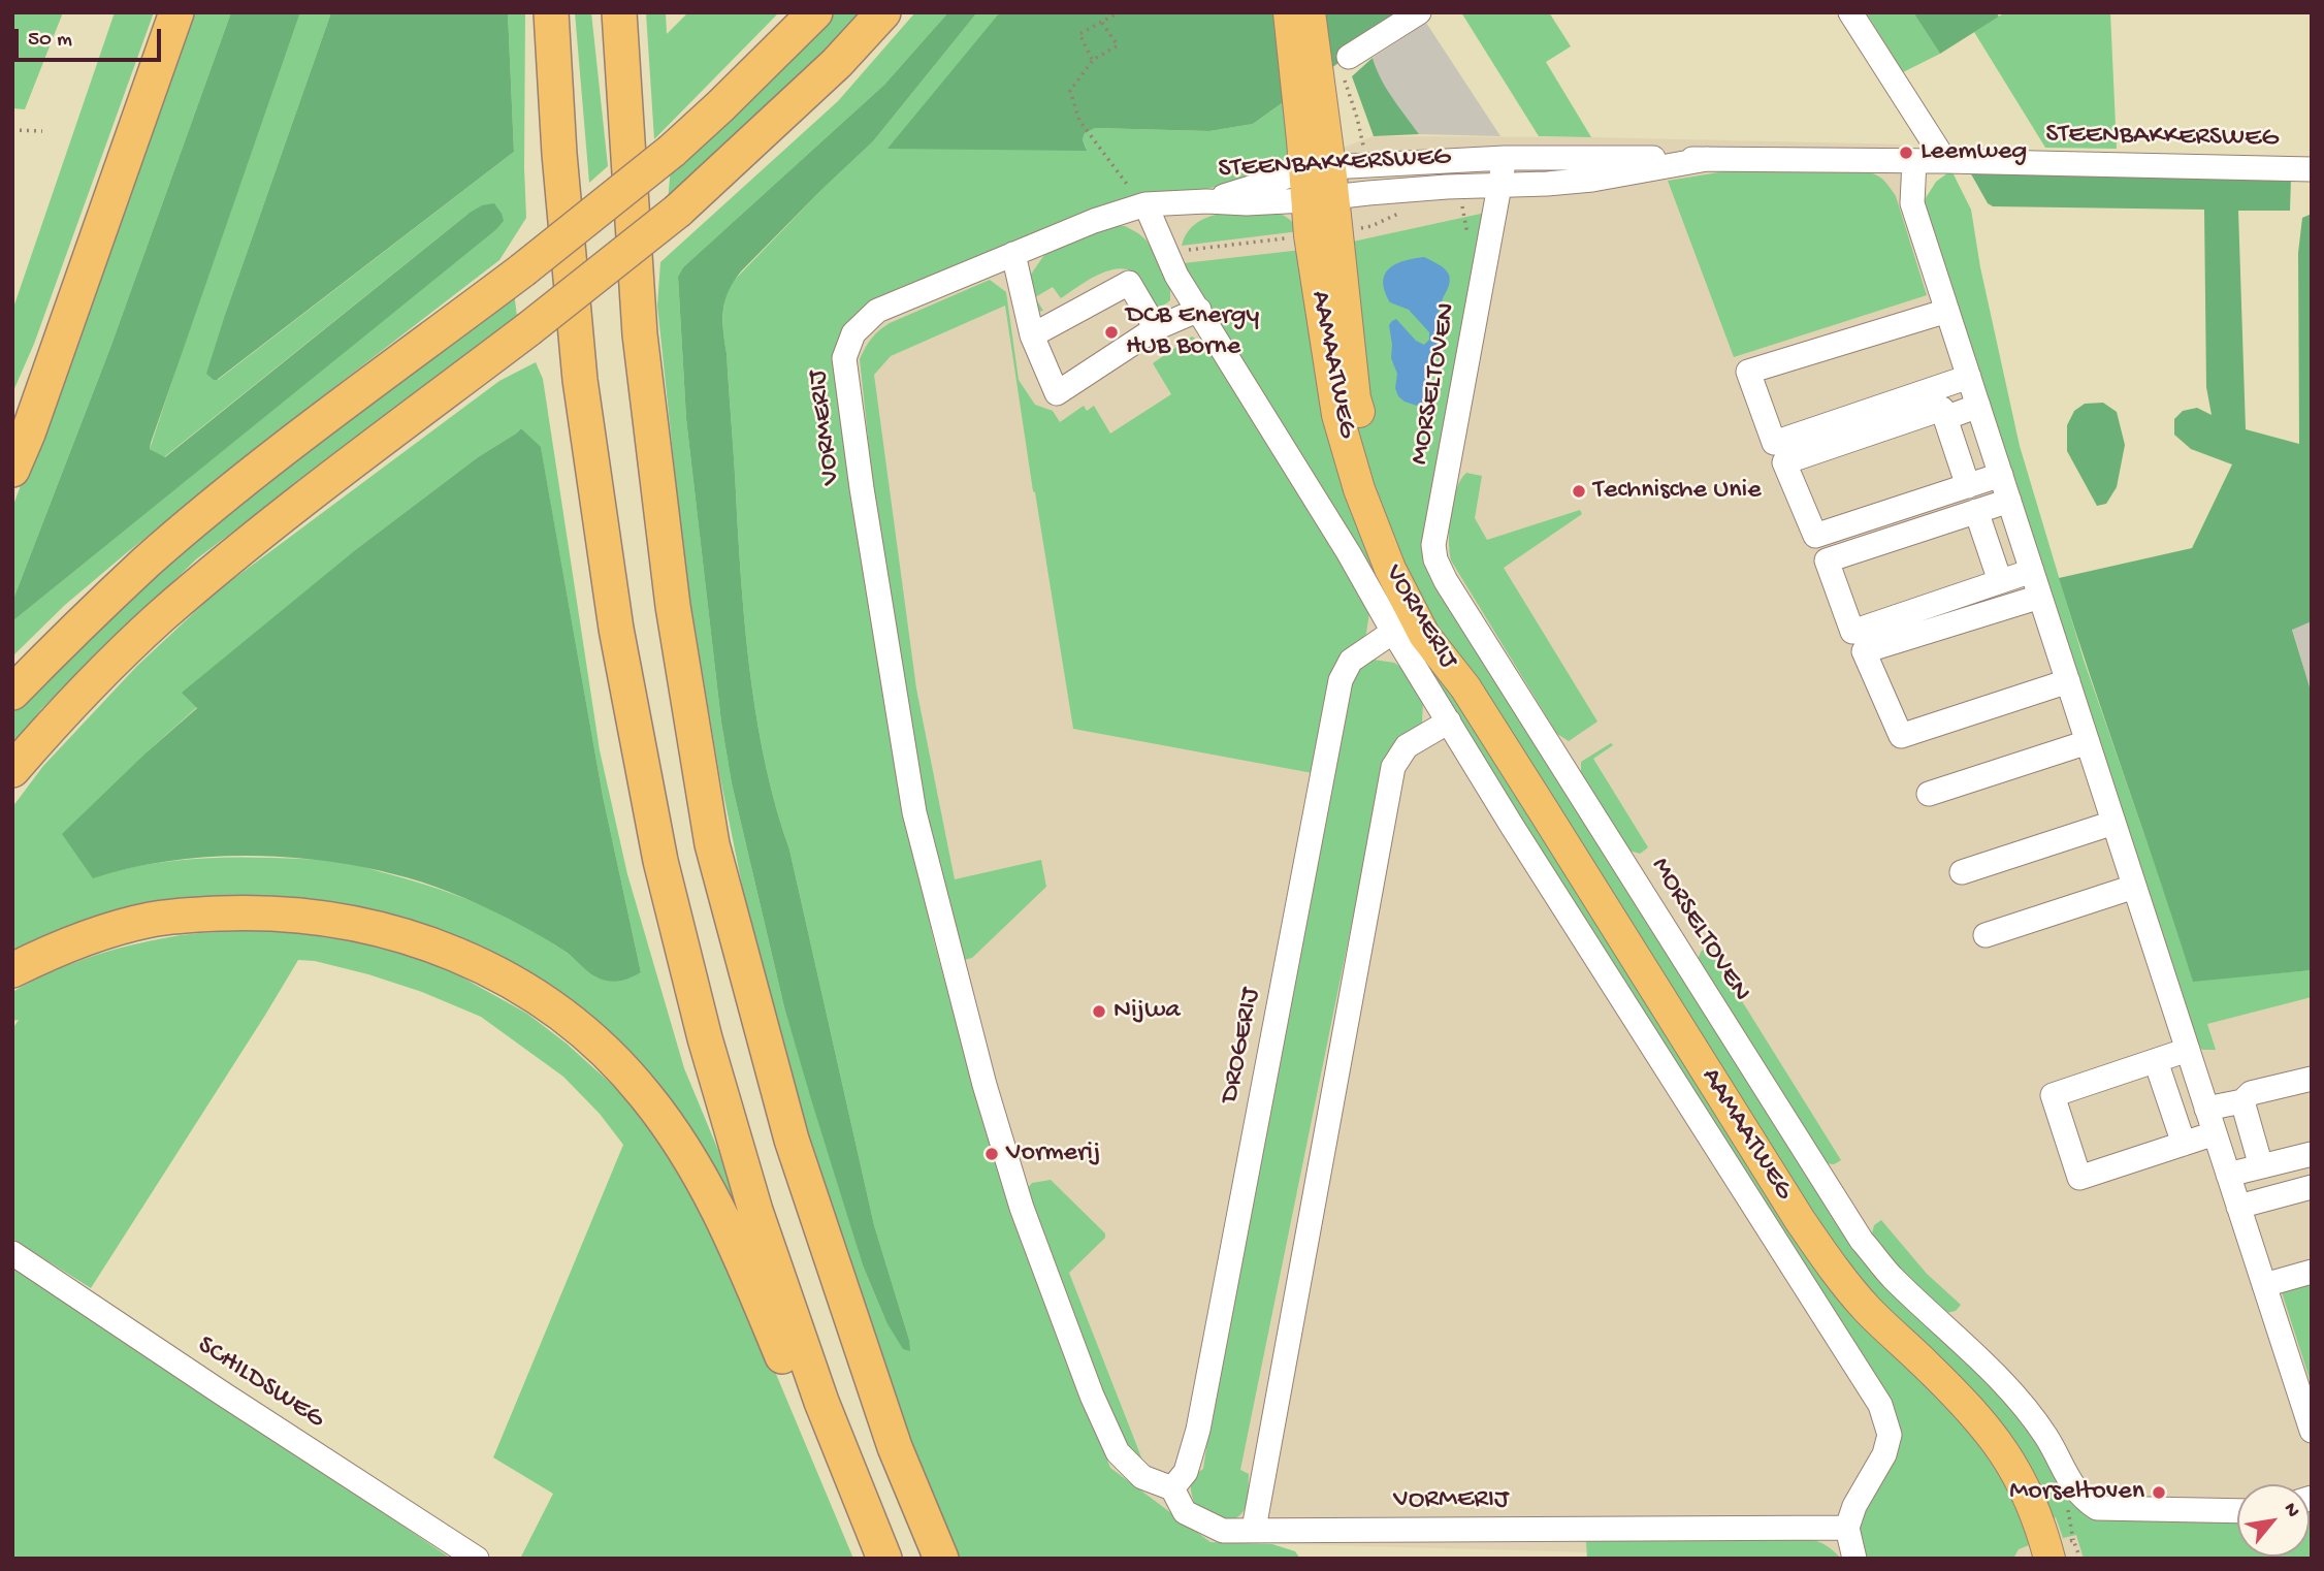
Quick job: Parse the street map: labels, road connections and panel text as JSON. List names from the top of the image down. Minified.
{"streets":{"main road":["AAMAATWEG"],"street":["STEENBAKKERSWEG","MORSELTOVEN","VORMERIJ","DROGERIJ","SCHILDSWEG"]},"crossings":[["STEENBAKKERSWEG","AAMAATWEG"],["STEENBAKKERSWEG","MORSELTOVEN"],["STEENBAKKERSWEG","VORMERIJ"],["VORMERIJ","DROGERIJ"]],"places":["Leemweg","DCB Energy HUB Borne","Technische Unie","Nijwa","Vormerij","Morseltoven"],"scale_bar":"50 m","north":"top right"}
